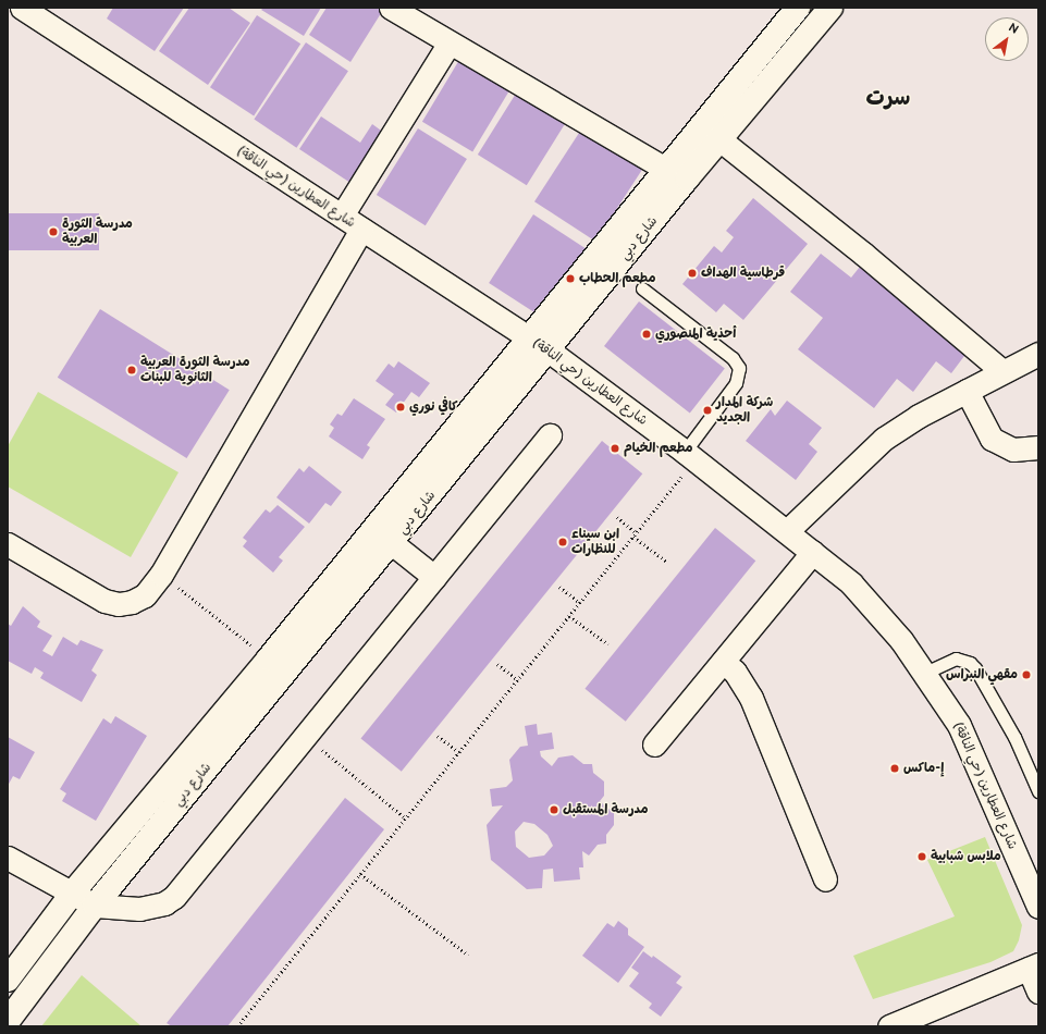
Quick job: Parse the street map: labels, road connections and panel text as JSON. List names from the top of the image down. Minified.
{"streets":{"street":["شارع العطارين (حي الناقة)","شارع دبي"]},"crossings":[["شارع العطارين (حي الناقة)","شارع دبي"]],"districts":["سرت"],"places":["مدرسة الثورة العربية","قرطاسية الهداف","مطعم الحطاب","أحذية المنصوري","مدرسة الثورة العربية الثانوية للبنات","كافي نوري","شركة المدار الجديد","مطعم الخيام","ابن سيناء للنظارات","مقهي النبراس","إ-ماكس","مدرسة المستقبل","ملابس شبابية"],"north":"top right"}
